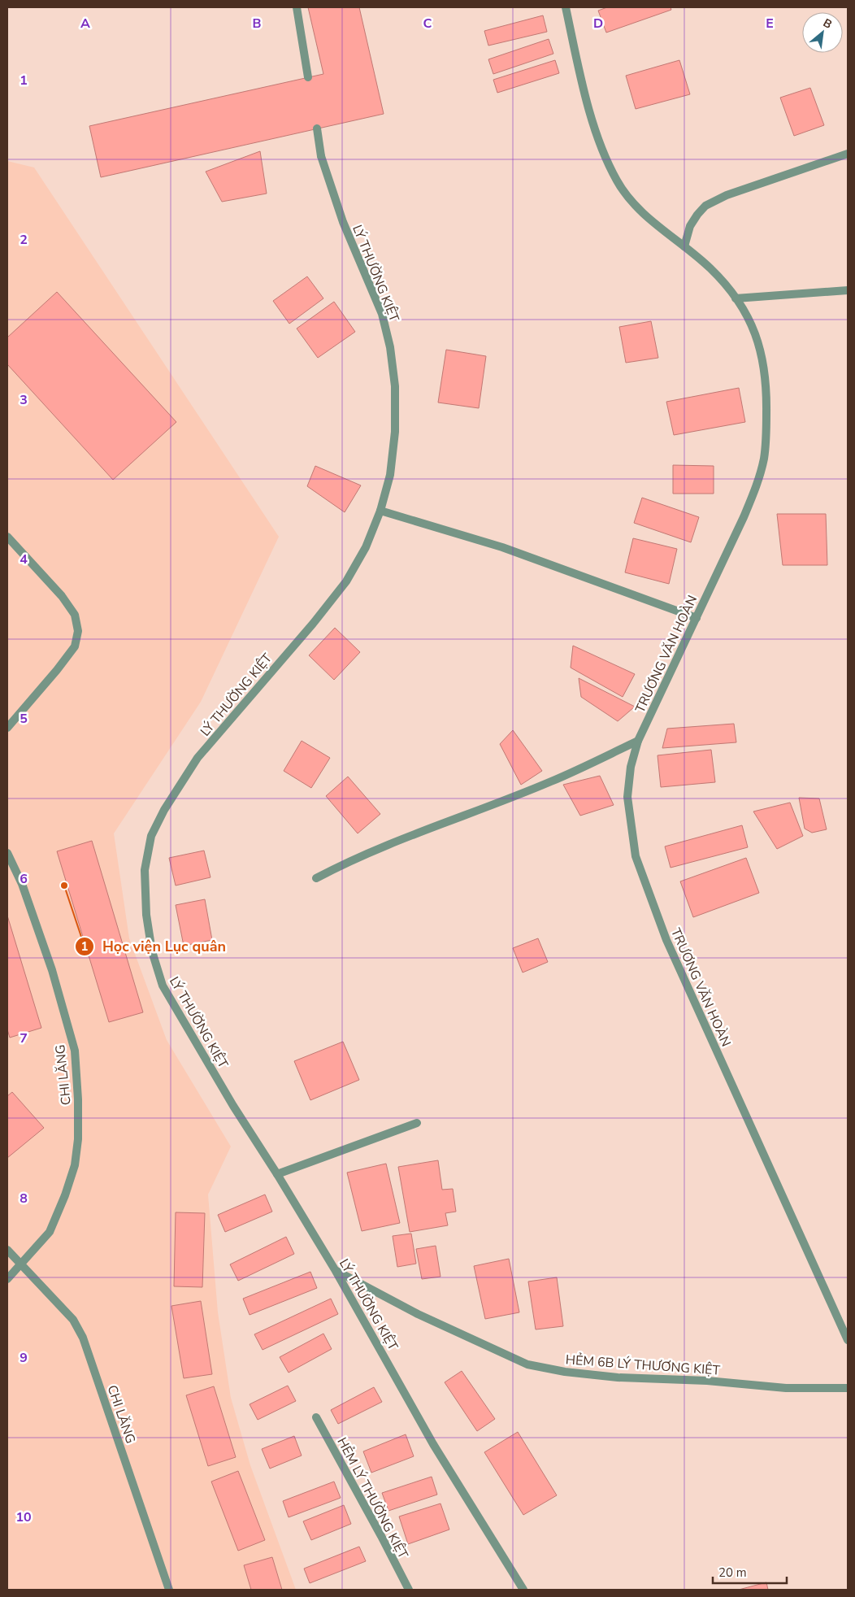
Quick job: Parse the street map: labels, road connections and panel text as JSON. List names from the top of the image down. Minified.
{"streets":{"street":["LÝ THƯỜNG KIỆT","TRƯƠNG VĂN HOÀN","CHI LĂNG","HẺM 6B LÝ THƯƠNG KIỆT","HẺM LÝ THƯỜNG KIỆT"]},"crossings":[["LÝ THƯỜNG KIỆT","HẺM 6B LÝ THƯƠNG KIỆT"]],"places":["Học viện Lục quân"],"scale_bar":"20 m","north":"top right","grid":{"columns":["A","B","C","D","E"],"rows":["1","2","3","4","5","6","7","8","9","10"]}}
